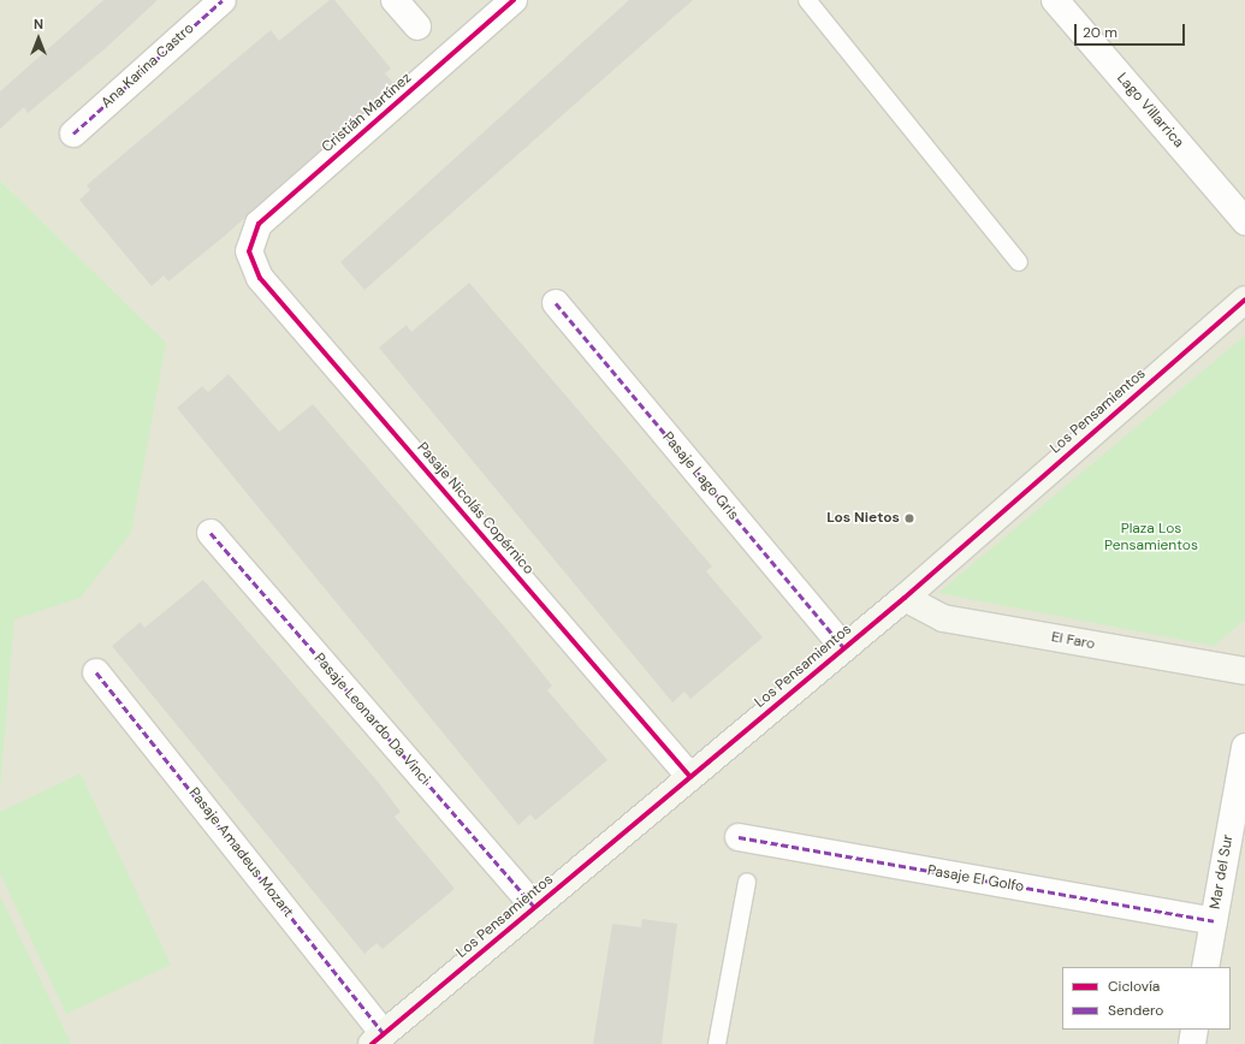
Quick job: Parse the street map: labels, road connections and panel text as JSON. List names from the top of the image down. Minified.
{"streets":{"street":["Ana Karina Castro","Lago Villarrica","Cristián Martínez","Los Pensamientos","Pasaje Lago Gris","Pasaje Nicolás Copérnico","El Faro","Pasaje Leonardo Da Vinci","Pasaje Amadeus Mozart","Mar del Sur","Pasaje El Golfo"]},"crossings":[["Cristián Martínez","Pasaje Nicolás Copérnico"],["Los Pensamientos","Pasaje Lago Gris"],["Los Pensamientos","Pasaje Nicolás Copérnico"],["Los Pensamientos","El Faro"],["Los Pensamientos","Pasaje Leonardo Da Vinci"],["Los Pensamientos","Pasaje Amadeus Mozart"],["Mar del Sur","Pasaje El Golfo"]],"parks":["Plaza Los Pensamientos"],"places":["Los Nietos"],"legend":["Ciclovía","Sendero"],"scale_bar":"20 m","north":"top"}
